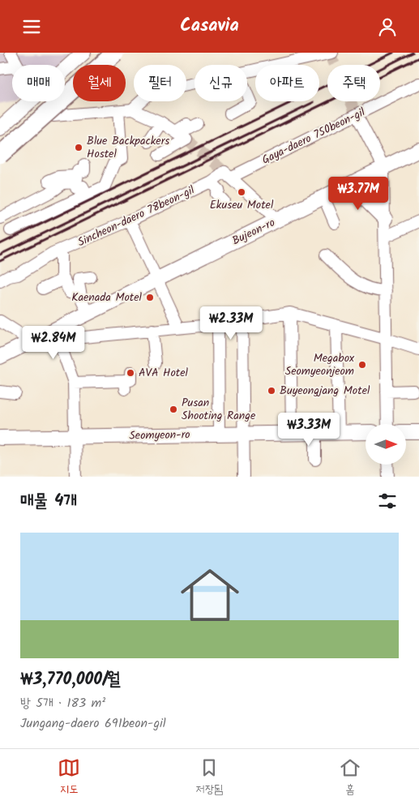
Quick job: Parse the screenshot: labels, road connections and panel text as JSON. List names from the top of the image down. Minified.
{"streets":{"main road":["Bujeon-ro","Seomyeon-ro"],"street":["Gaya-daero 750beon-gil","Sincheon-daero 78beon-gil"]},"crossings":[["Gaya-daero 750beon-gil","Sincheon-daero 78beon-gil"]],"places":["Blue Backpackers Hostel","Ekuseu Motel","Kaenada Motel","Megabox Seomyeonjeom","AVA Hotel","Buyeongjang Motel","Pusan Shooting Range"],"north":"right","page":{"header":"Casavia","chip":["매매","월세","필터","신규","아파트","주택"],"price":["₩3.77M","₩2.33M","₩2.84M","₩3.33M"],"heading":"매물 4개","list":[{"name":"₩3,770,000/월","note":"방 5개 · 183 m² · Jungang-daero 691beon-gil"}],"tabs":["지도","저장됨","홈"]}}
